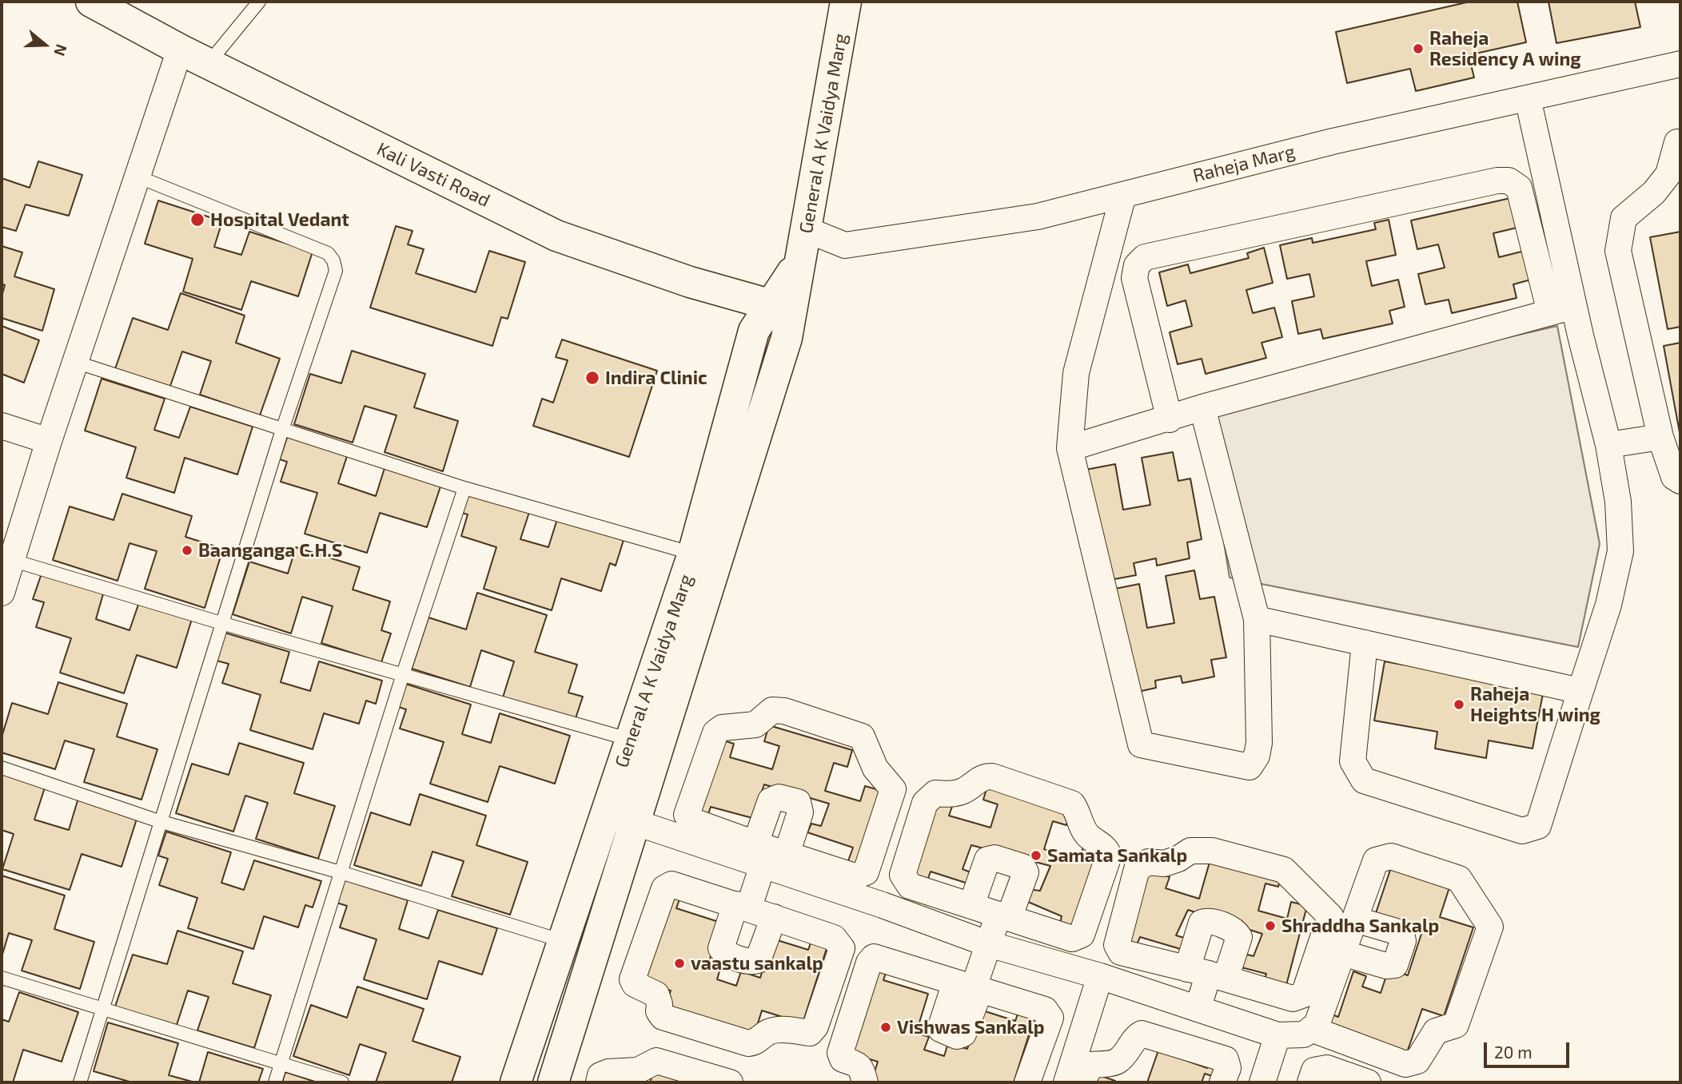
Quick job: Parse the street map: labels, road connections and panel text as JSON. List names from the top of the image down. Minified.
{"streets":{"main road":["General A K Vaidya Marg","Kali Vasti Road"],"street":["Raheja Marg"]},"crossings":[["General A K Vaidya Marg","Raheja Marg"],["General A K Vaidya Marg","Kali Vasti Road"]],"places":["Raheja Residency A wing","Hospital Vedant","Indira Clinic","Baanganga C.H.S","Raheja Heights H wing","Samata Sankalp","Shraddha Sankalp","vaastu sankalp","Vishwas Sankalp"],"scale_bar":"20 m","north":"right"}
